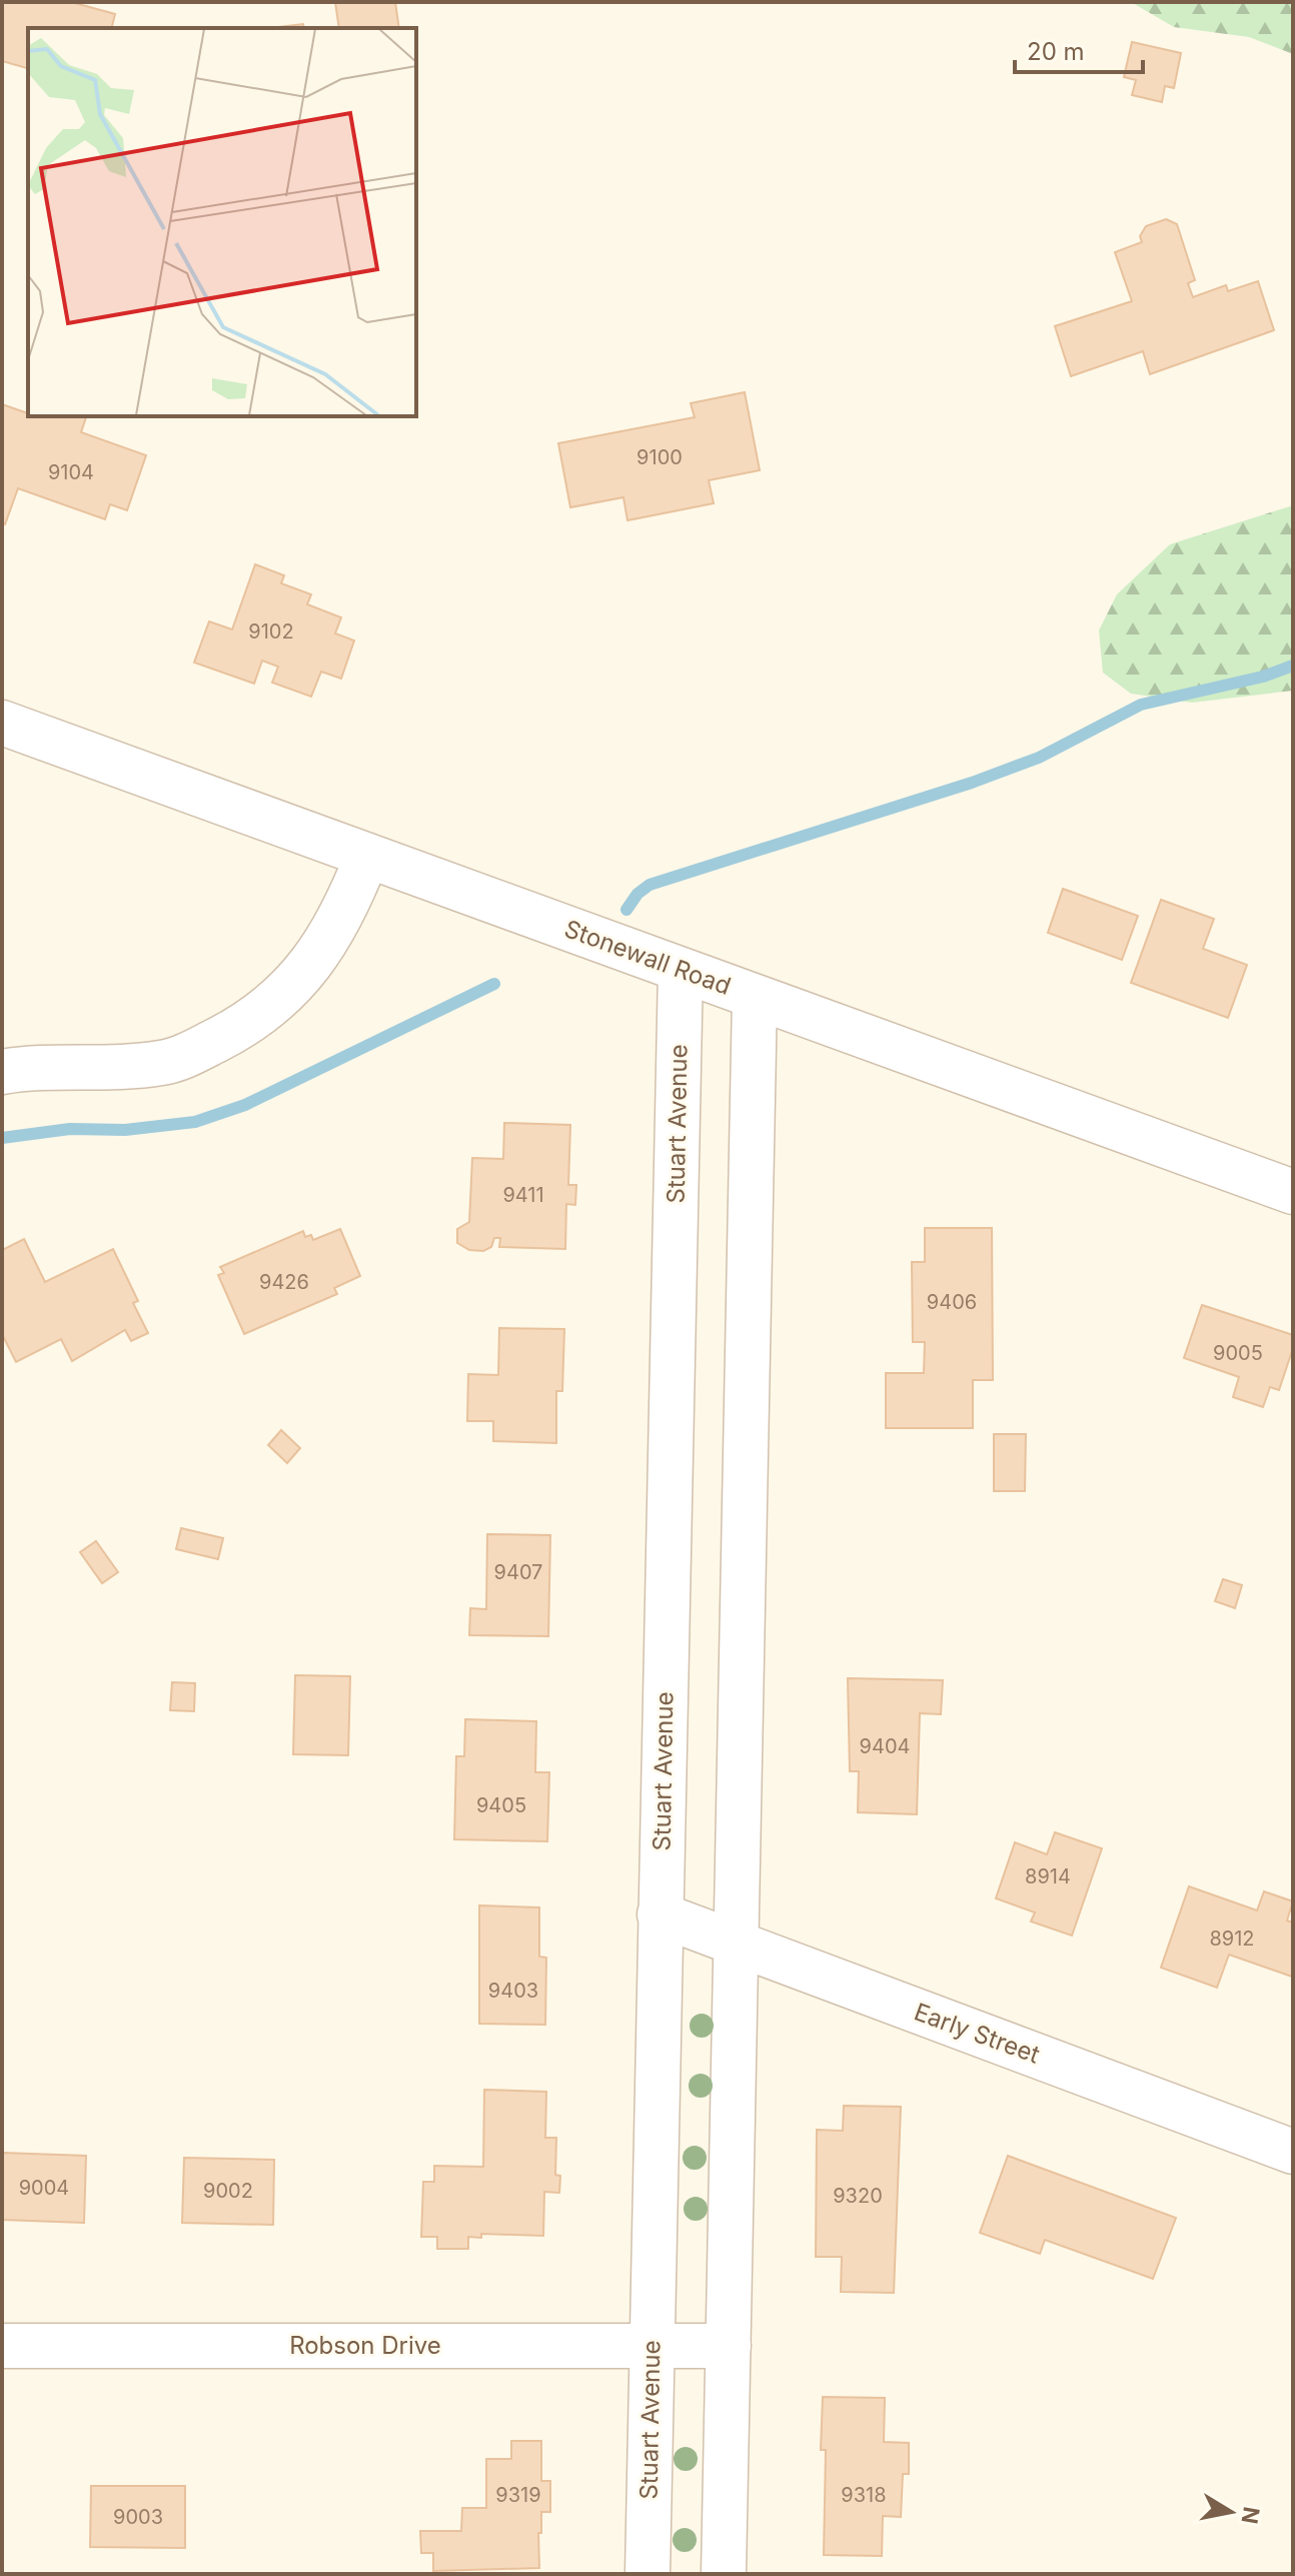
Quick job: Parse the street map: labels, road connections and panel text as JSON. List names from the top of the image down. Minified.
{"streets":{"street":["Stonewall Road","Stuart Avenue","Early Street","Robson Drive"]},"crossings":[["Stonewall Road","Stuart Avenue"],["Stuart Avenue","Early Street"],["Stuart Avenue","Robson Drive"]],"house_numbers":["9100","9104","9102","9411","9426","9406","9005","9407","9404","9405","8914","8912","9403","9004","9002","9320","9319","9318","9003"],"scale_bar":"20 m","north":"right"}
